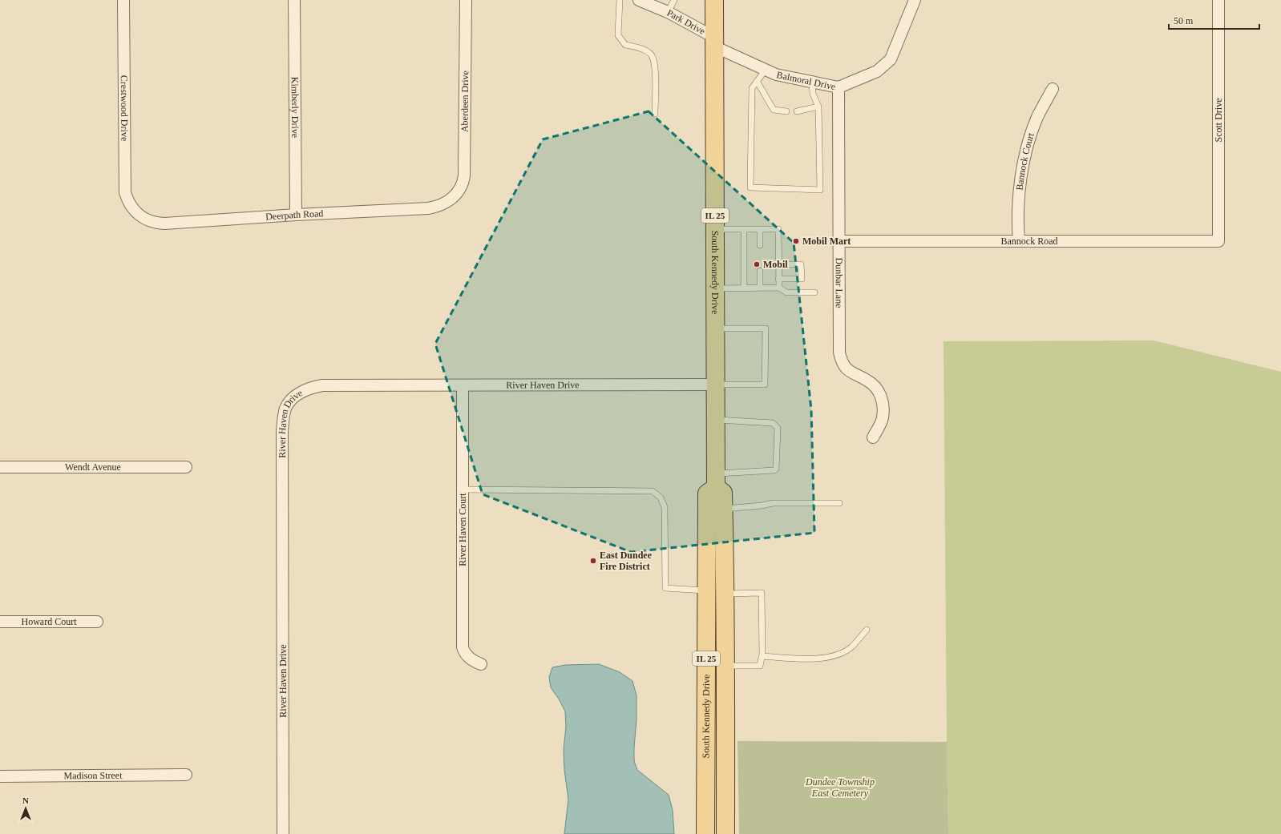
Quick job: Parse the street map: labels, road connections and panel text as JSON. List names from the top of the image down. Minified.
{"streets":{"main road":["IL 25","South Kennedy Drive"],"street":["Park Drive","Balmoral Drive","Aberdeen Drive","Kimberly Drive","Crestwood Drive","Scott Drive","Bannock Court","Deerpath Road","Bannock Road","Dunbar Lane","River Haven Drive","Wendt Avenue","River Haven Court","Howard Court","Madison Street"]},"crossings":[["Park Drive","Balmoral Drive"],["Park Drive","South Kennedy Drive"],["Balmoral Drive","South Kennedy Drive"],["Balmoral Drive","Dunbar Lane"],["Aberdeen Drive","Deerpath Road"],["Kimberly Drive","Deerpath Road"],["Crestwood Drive","Deerpath Road"],["Scott Drive","Bannock Road"],["Bannock Court","Bannock Road"],["Bannock Road","Dunbar Lane"],["South Kennedy Drive","River Haven Drive"],["River Haven Drive","River Haven Court"]],"parks":["Dundee Township East Cemetery"],"places":["Mobil Mart","Mobil","East Dundee Fire District"],"scale_bar":"50 m","north":"top"}
